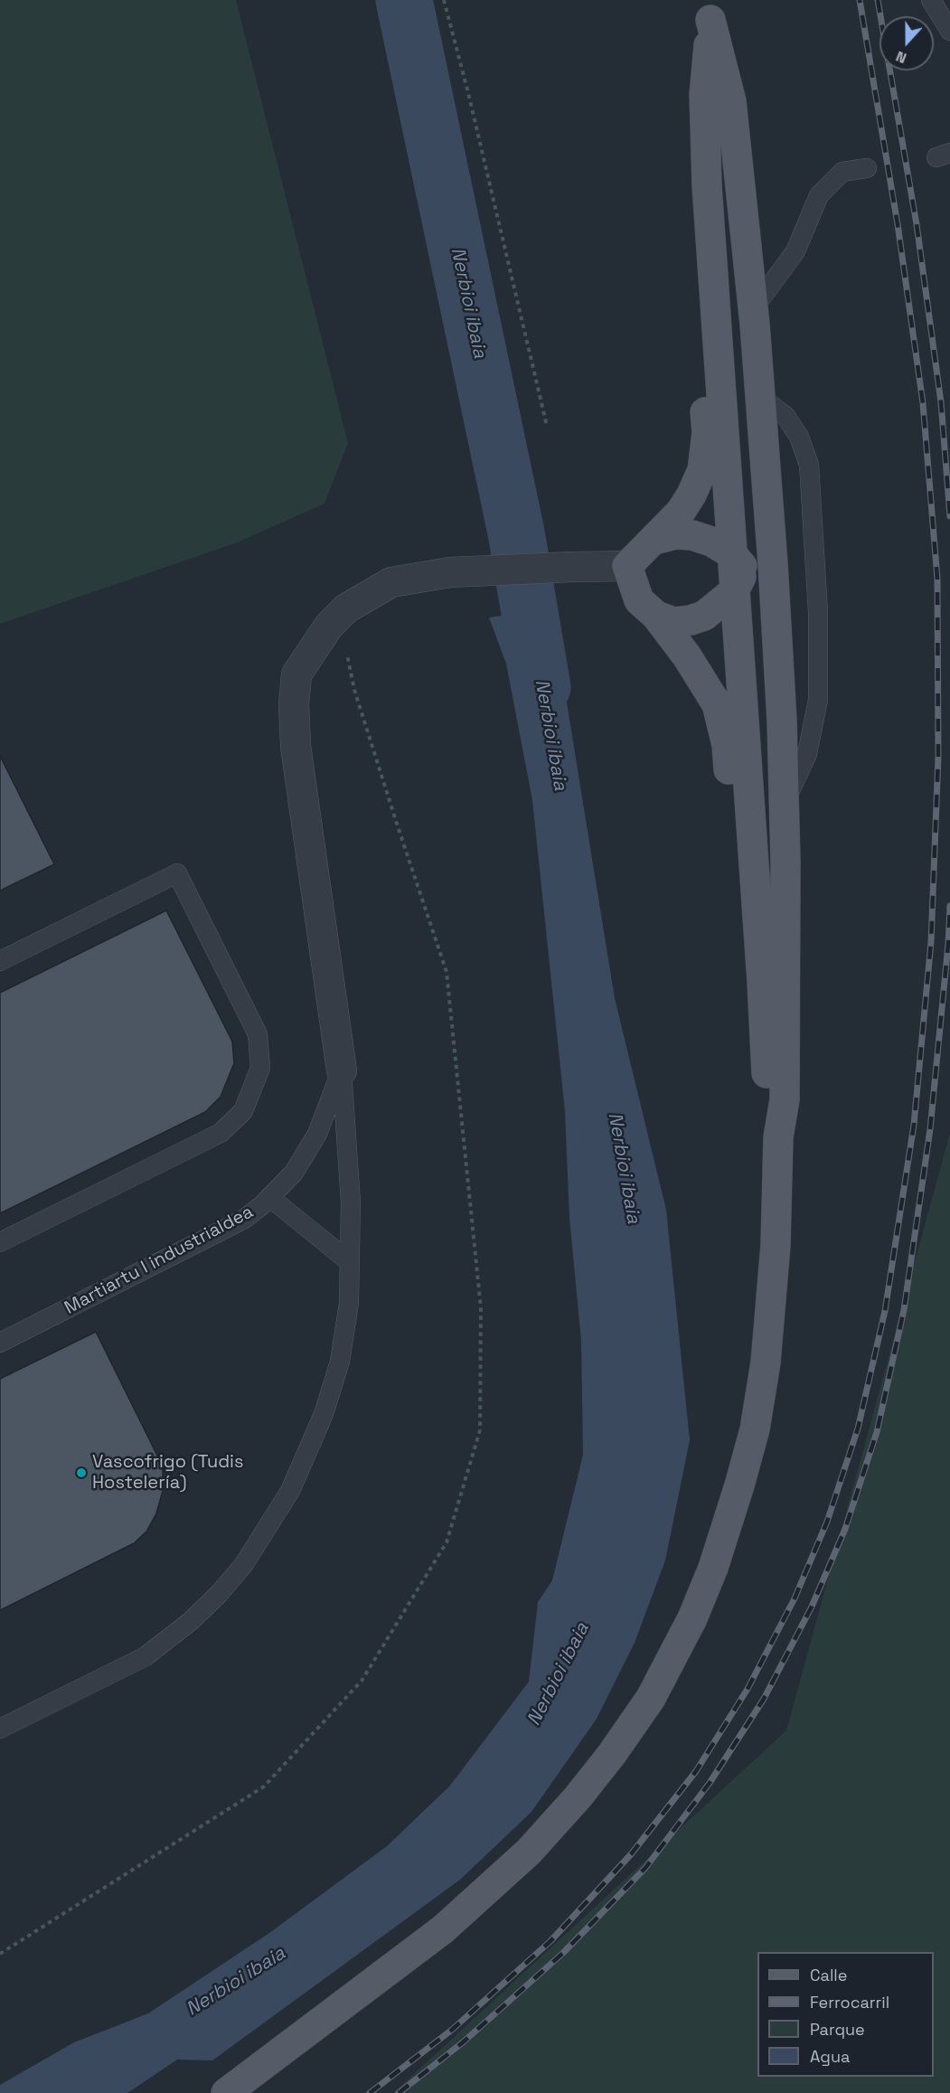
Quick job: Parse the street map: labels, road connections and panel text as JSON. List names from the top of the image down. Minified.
{"streets":{"lane":["Martiartu I industrialdea"]},"water":["Nerbioi ibaia"],"places":["Vascofrigo (Tudis Hostelería)"],"legend":["Calle","Ferrocarril","Parque","Agua"],"north":"bottom"}
